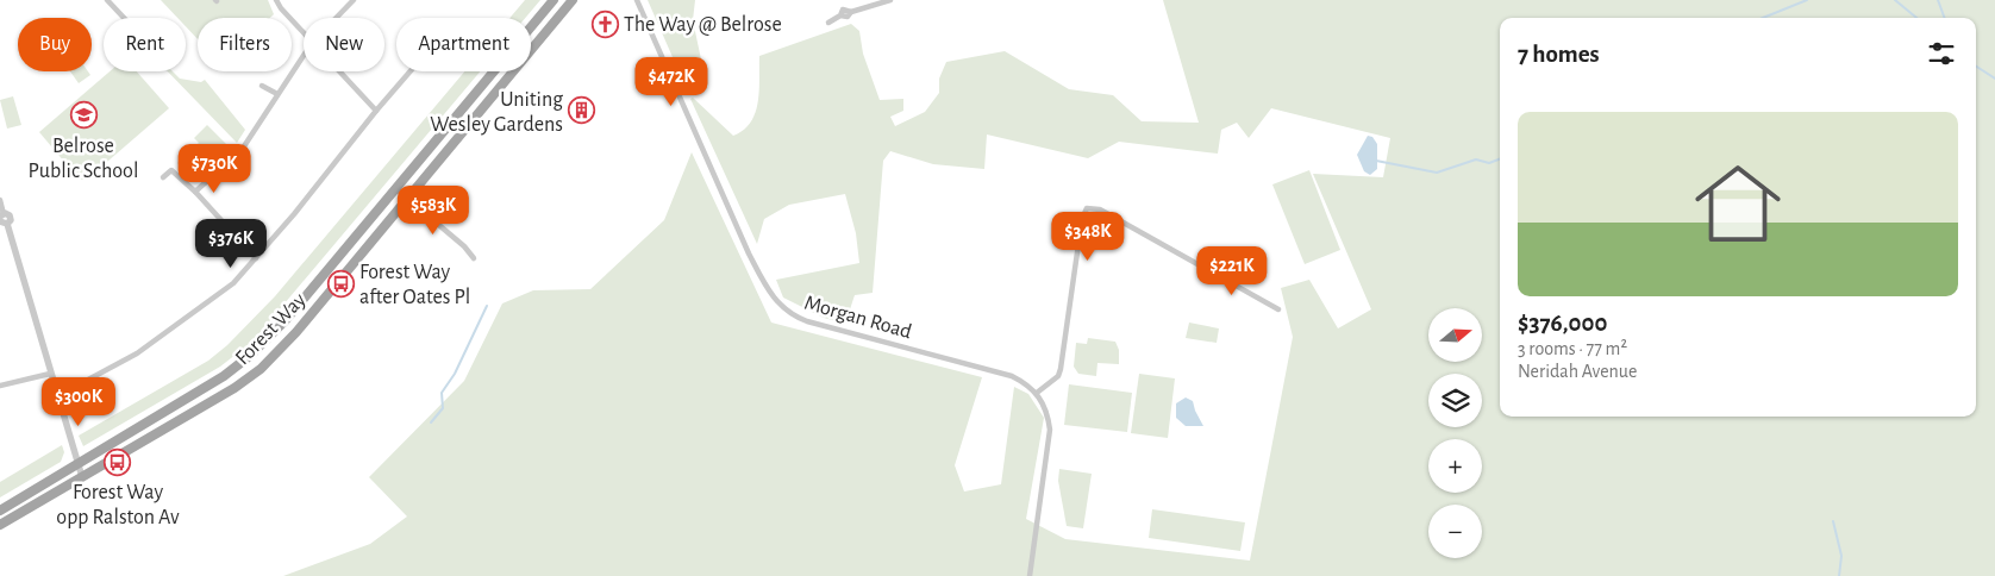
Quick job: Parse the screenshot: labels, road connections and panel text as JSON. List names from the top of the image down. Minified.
{"streets":{"main road":["Forest Way"],"street":["Morgan Road"]},"places":{"church":["The Way @ Belrose"],"building":["Uniting Wesley Gardens"],"school or university":["Belrose Public School"],"bus stop":["Forest Way after Oates Pl","Forest Way opp Ralston Av"]},"north":"right","page":{"chip":["Buy","Rent","Filters","New","Apartment"],"heading":"7 homes","price":["$472K","$730K","$583K","$348K","$376K","$221K","$300K"],"list":[{"name":"$376,000","note":"3 rooms · 77 m² · Neridah Avenue"}],"map_buttons":["+","−"]}}
